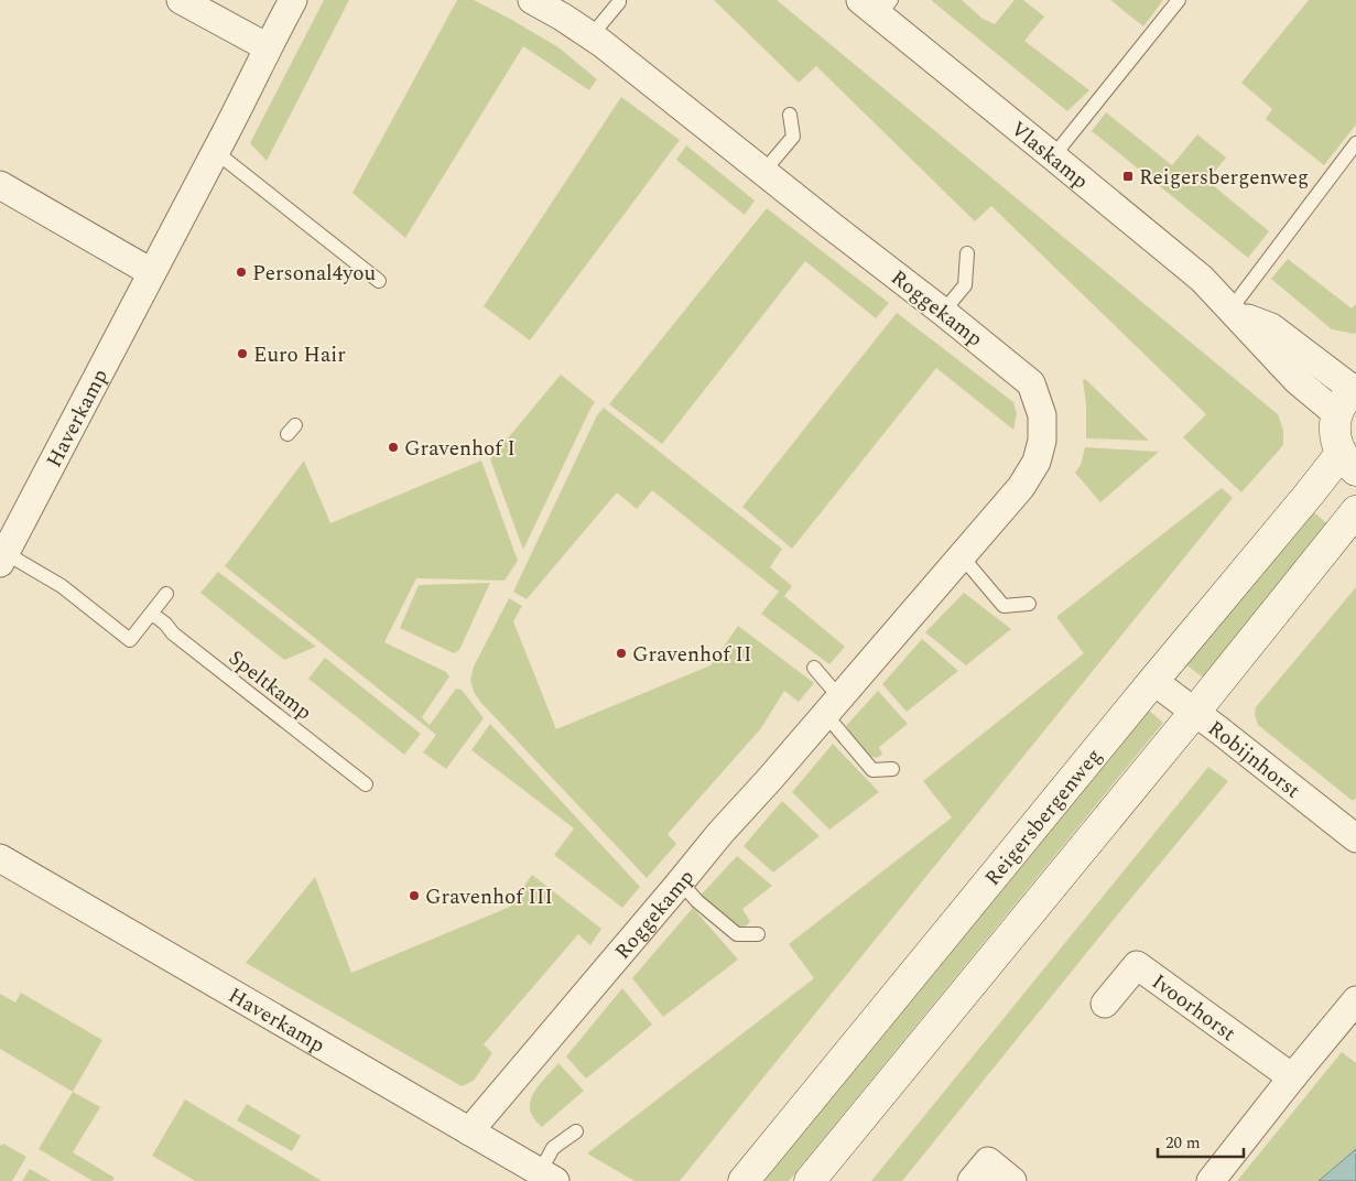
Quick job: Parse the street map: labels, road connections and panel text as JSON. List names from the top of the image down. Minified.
{"streets":{"street":["Vlaskamp","Roggekamp","Haverkamp","Robijnhorst","Reigersbergenweg","Ivoorhorst"],"lane":["Speltkamp"]},"crossings":[["Roggekamp","Haverkamp"],["Robijnhorst","Reigersbergenweg"]],"places":{"transit":["Reigersbergenweg"],"other":["Personal4you","Euro Hair","Gravenhof I","Gravenhof II","Gravenhof III"]},"scale_bar":"20 m"}
